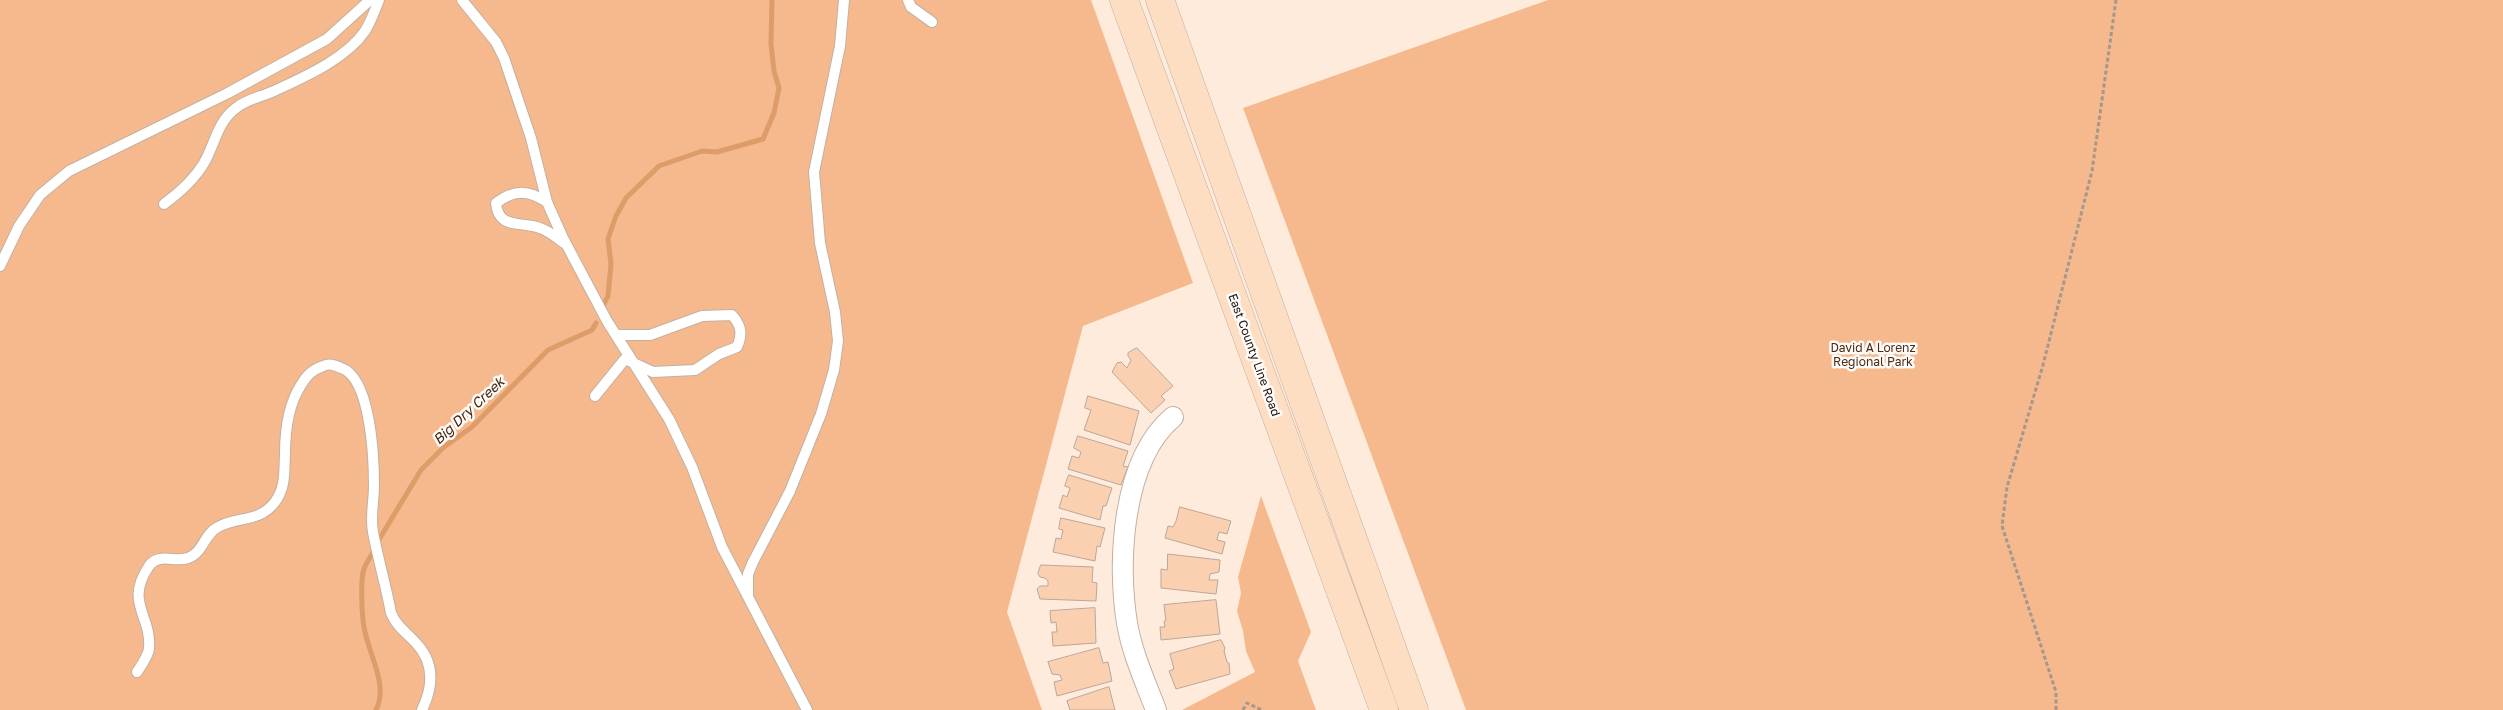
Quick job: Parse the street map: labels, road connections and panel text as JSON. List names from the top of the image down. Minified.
{"streets":{"main road":["East County Line Road"]},"water":["Big Dry Creek"],"parks":["David A Lorenz Regional Park"]}
